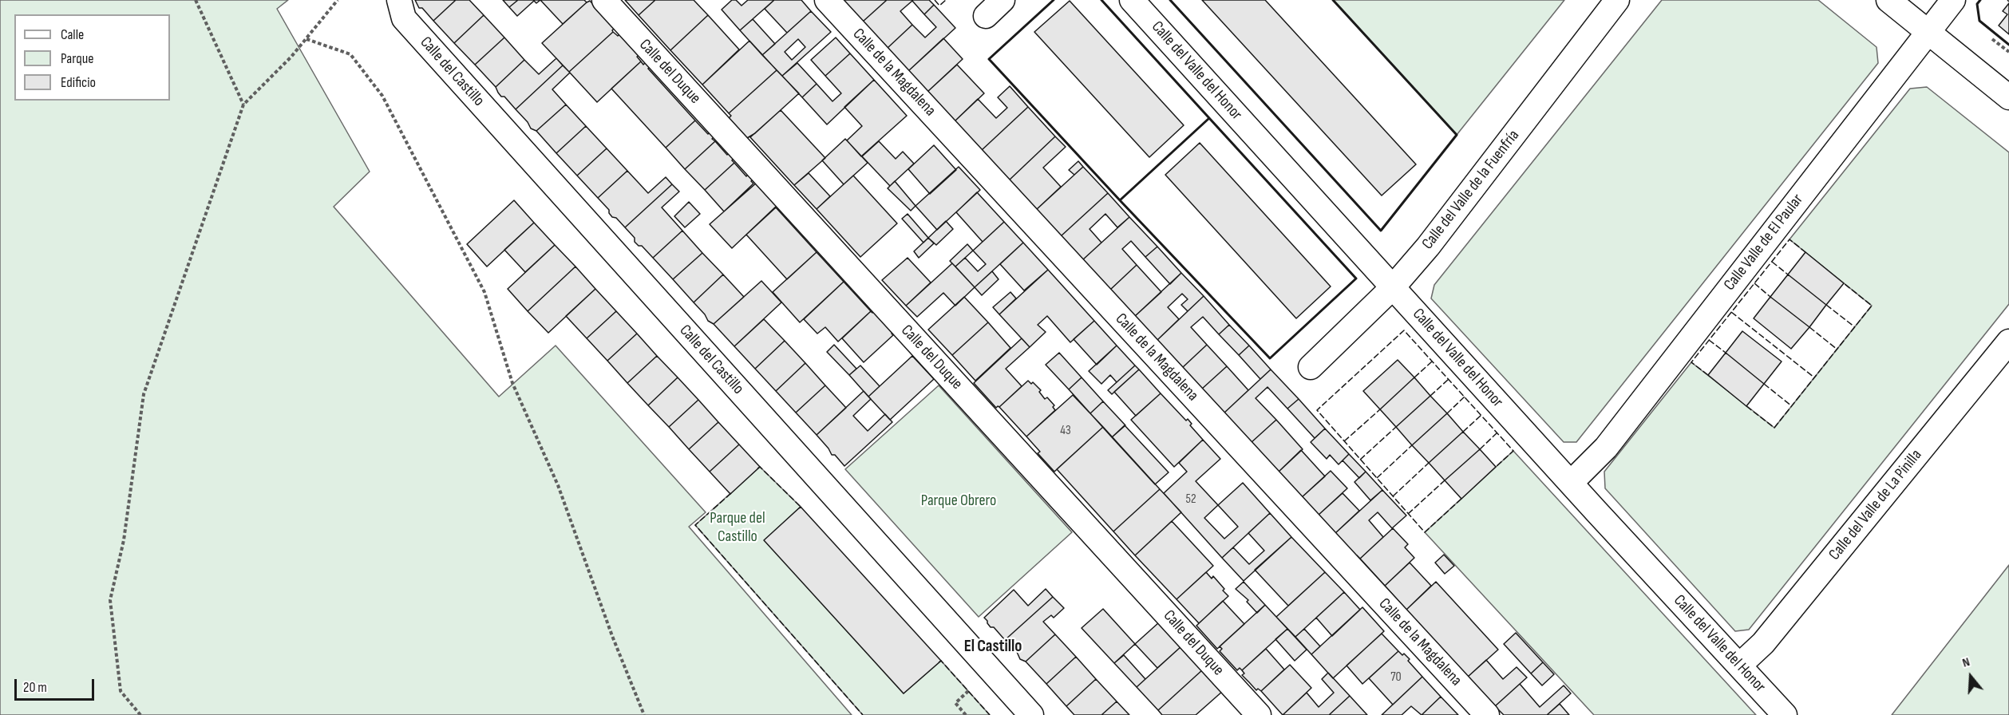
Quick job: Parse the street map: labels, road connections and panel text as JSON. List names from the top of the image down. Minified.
{"streets":{"street":["Calle del Valle del Honor","Calle del Castillo","Calle del Duque","Calle de la Magdalena","Calle del Valle de la Fuenfría","Calle Valle de El Paular","Calle del Valle de La Pinilla"]},"crossings":[["Calle del Valle del Honor","Calle del Valle de la Fuenfría"],["Calle del Valle del Honor","Calle Valle de El Paular"],["Calle del Valle del Honor","Calle del Valle de La Pinilla"]],"districts":["El Castillo"],"parks":["Parque Obrero","Parque del Castillo"],"house_numbers":["43","52","70"],"legend":["Calle","Parque","Edificio"],"scale_bar":"20 m","north":"top"}
